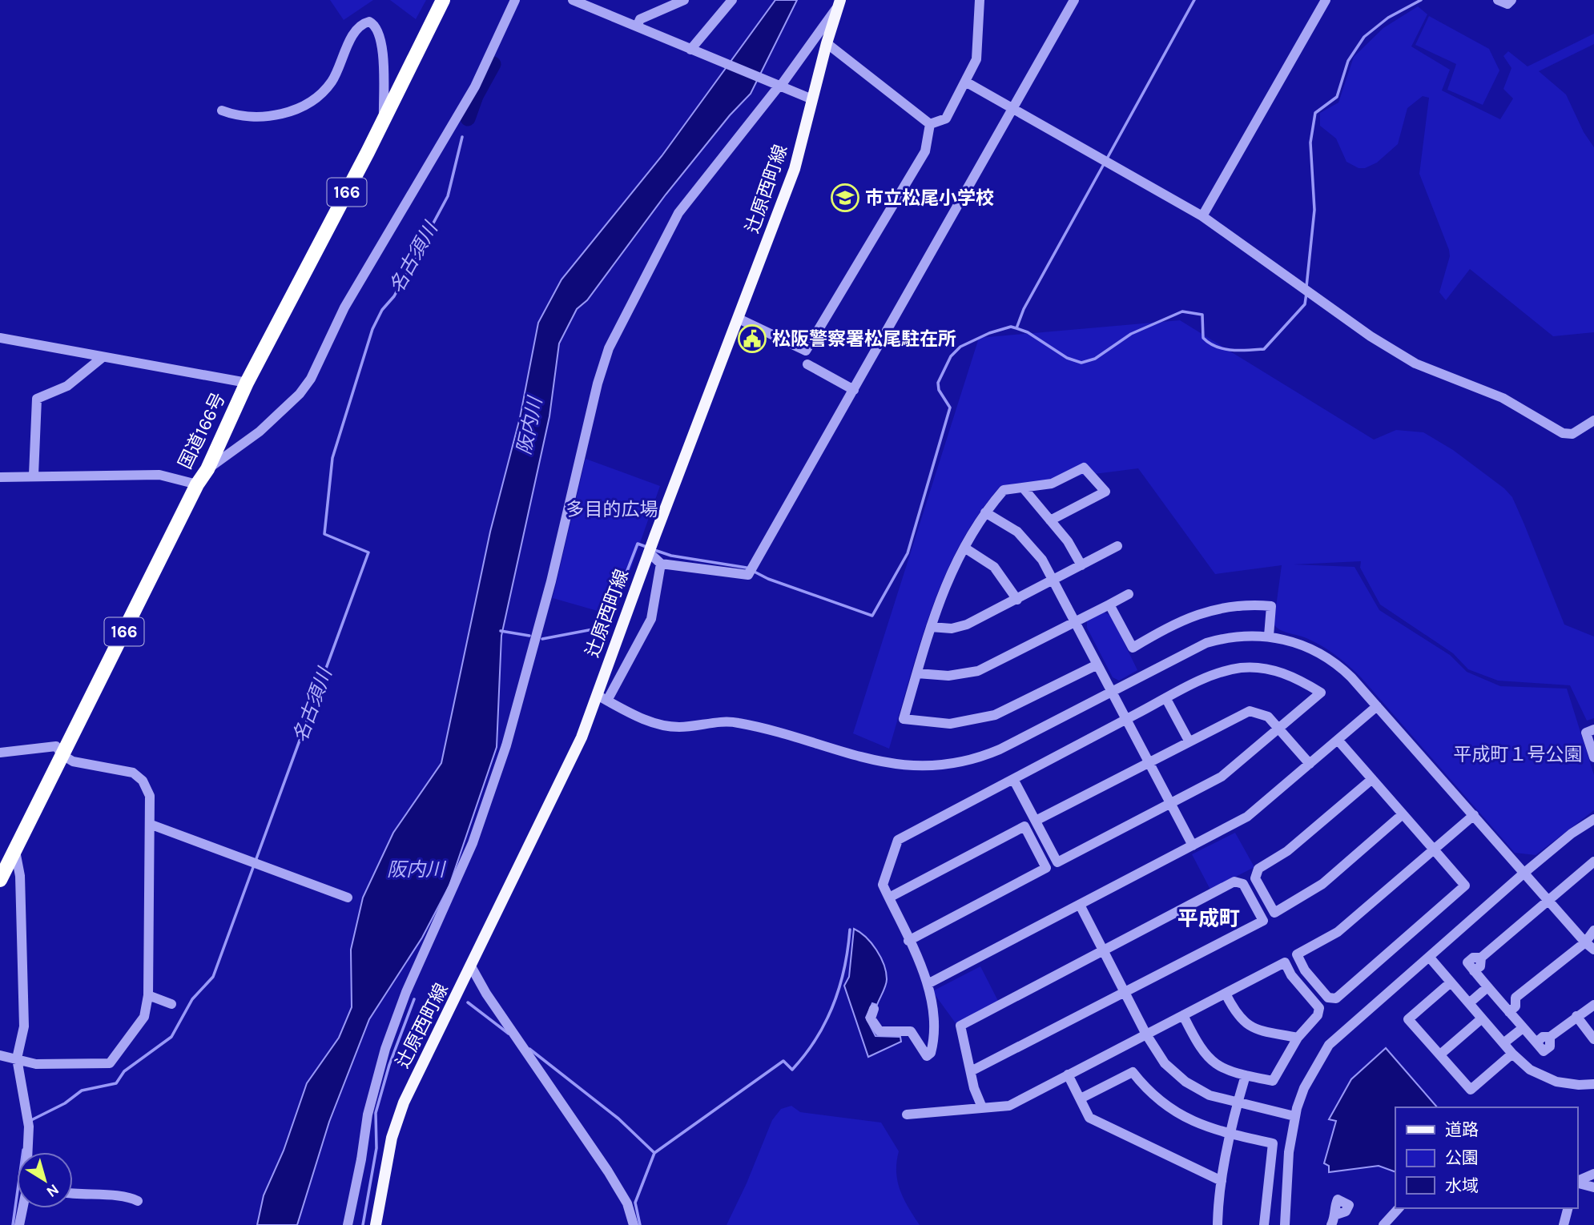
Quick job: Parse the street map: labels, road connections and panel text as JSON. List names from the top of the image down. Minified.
{"streets":{"highway":["166","国道166号"],"main road":["辻原西町線"]},"districts":["平成町"],"water":["名古須川","阪内川"],"parks":["多目的広場","平成町１号公園"],"places":{"school or university":["市立松尾小学校"],"public building":["松阪警察署松尾駐在所"]},"legend":["道路","公園","水域"],"north":"bottom right"}
